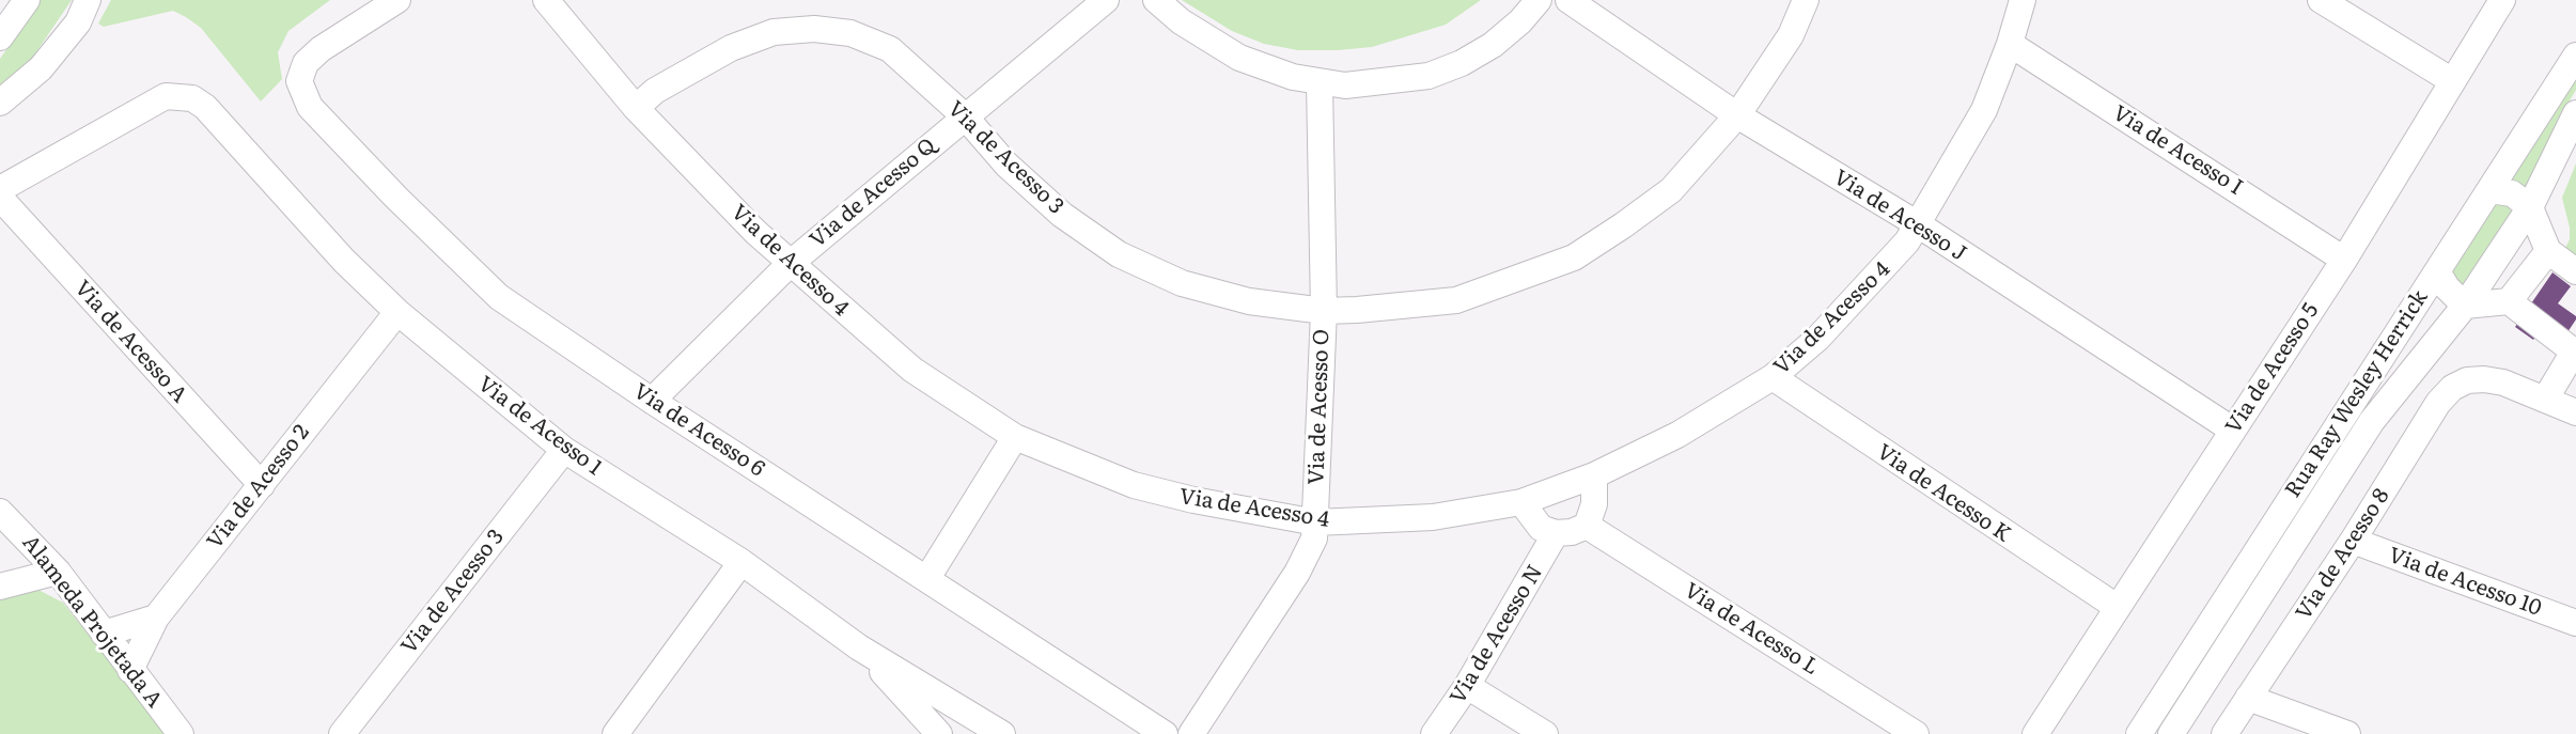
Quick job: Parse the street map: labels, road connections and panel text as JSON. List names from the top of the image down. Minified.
{"streets":{"street":["Via de Acesso I","Via de Acesso 3","Via de Acesso Q","Via de Acesso J","Via de Acesso 4","Via de Acesso A","Via de Acesso 5","Rua Ray Wesley Herrick","Via de Acesso O","Via de Acesso 1","Via de Acesso 6","Via de Acesso 2","Via de Acesso K","Via de Acesso 8","Via de Acesso 10","Alameda Projetada A","Via de Acesso L","Via de Acesso N"]},"crossings":[["Via de Acesso I","Via de Acesso 4"],["Via de Acesso I","Via de Acesso 5"],["Via de Acesso 3","Via de Acesso Q"],["Via de Acesso 3","Via de Acesso J"],["Via de Acesso 3","Via de Acesso 4"],["Via de Acesso 3","Via de Acesso O"],["Via de Acesso 3","Via de Acesso 1"],["Via de Acesso Q","Via de Acesso 4"],["Via de Acesso Q","Via de Acesso 6"],["Via de Acesso J","Via de Acesso 4"],["Via de Acesso J","Via de Acesso 5"],["Via de Acesso 4","Via de Acesso O"],["Via de Acesso 4","Via de Acesso K"],["Via de Acesso A","Via de Acesso 2"],["Via de Acesso 5","Via de Acesso K"],["Via de Acesso 1","Via de Acesso 2"],["Via de Acesso 2","Alameda Projetada A"],["Via de Acesso 8","Via de Acesso 10"]]}
